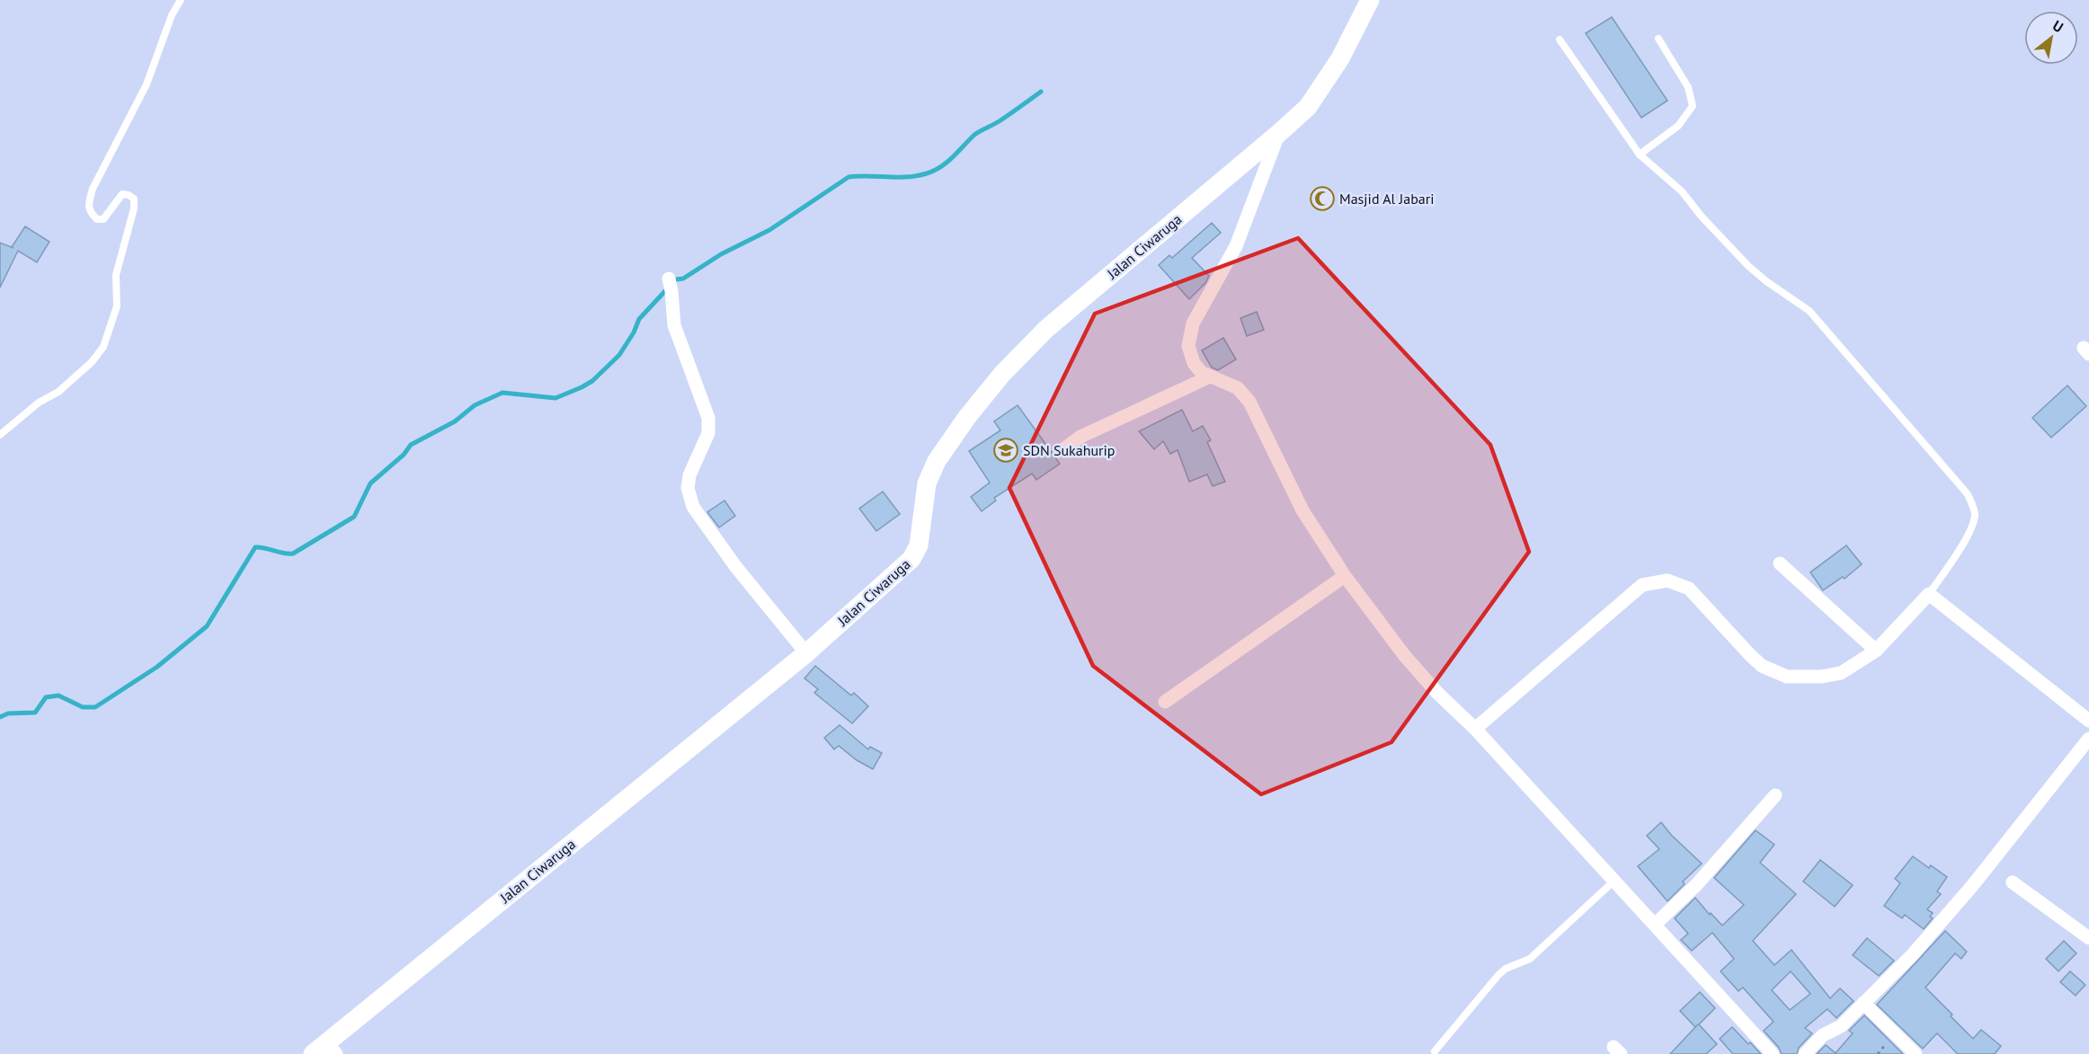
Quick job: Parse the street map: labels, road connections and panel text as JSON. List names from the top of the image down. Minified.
{"streets":{"street":["Jalan Ciwaruga"]},"places":{"mosque":["Masjid Al Jabari"],"school or university":["SDN Sukahurip"]},"north":"top right"}
